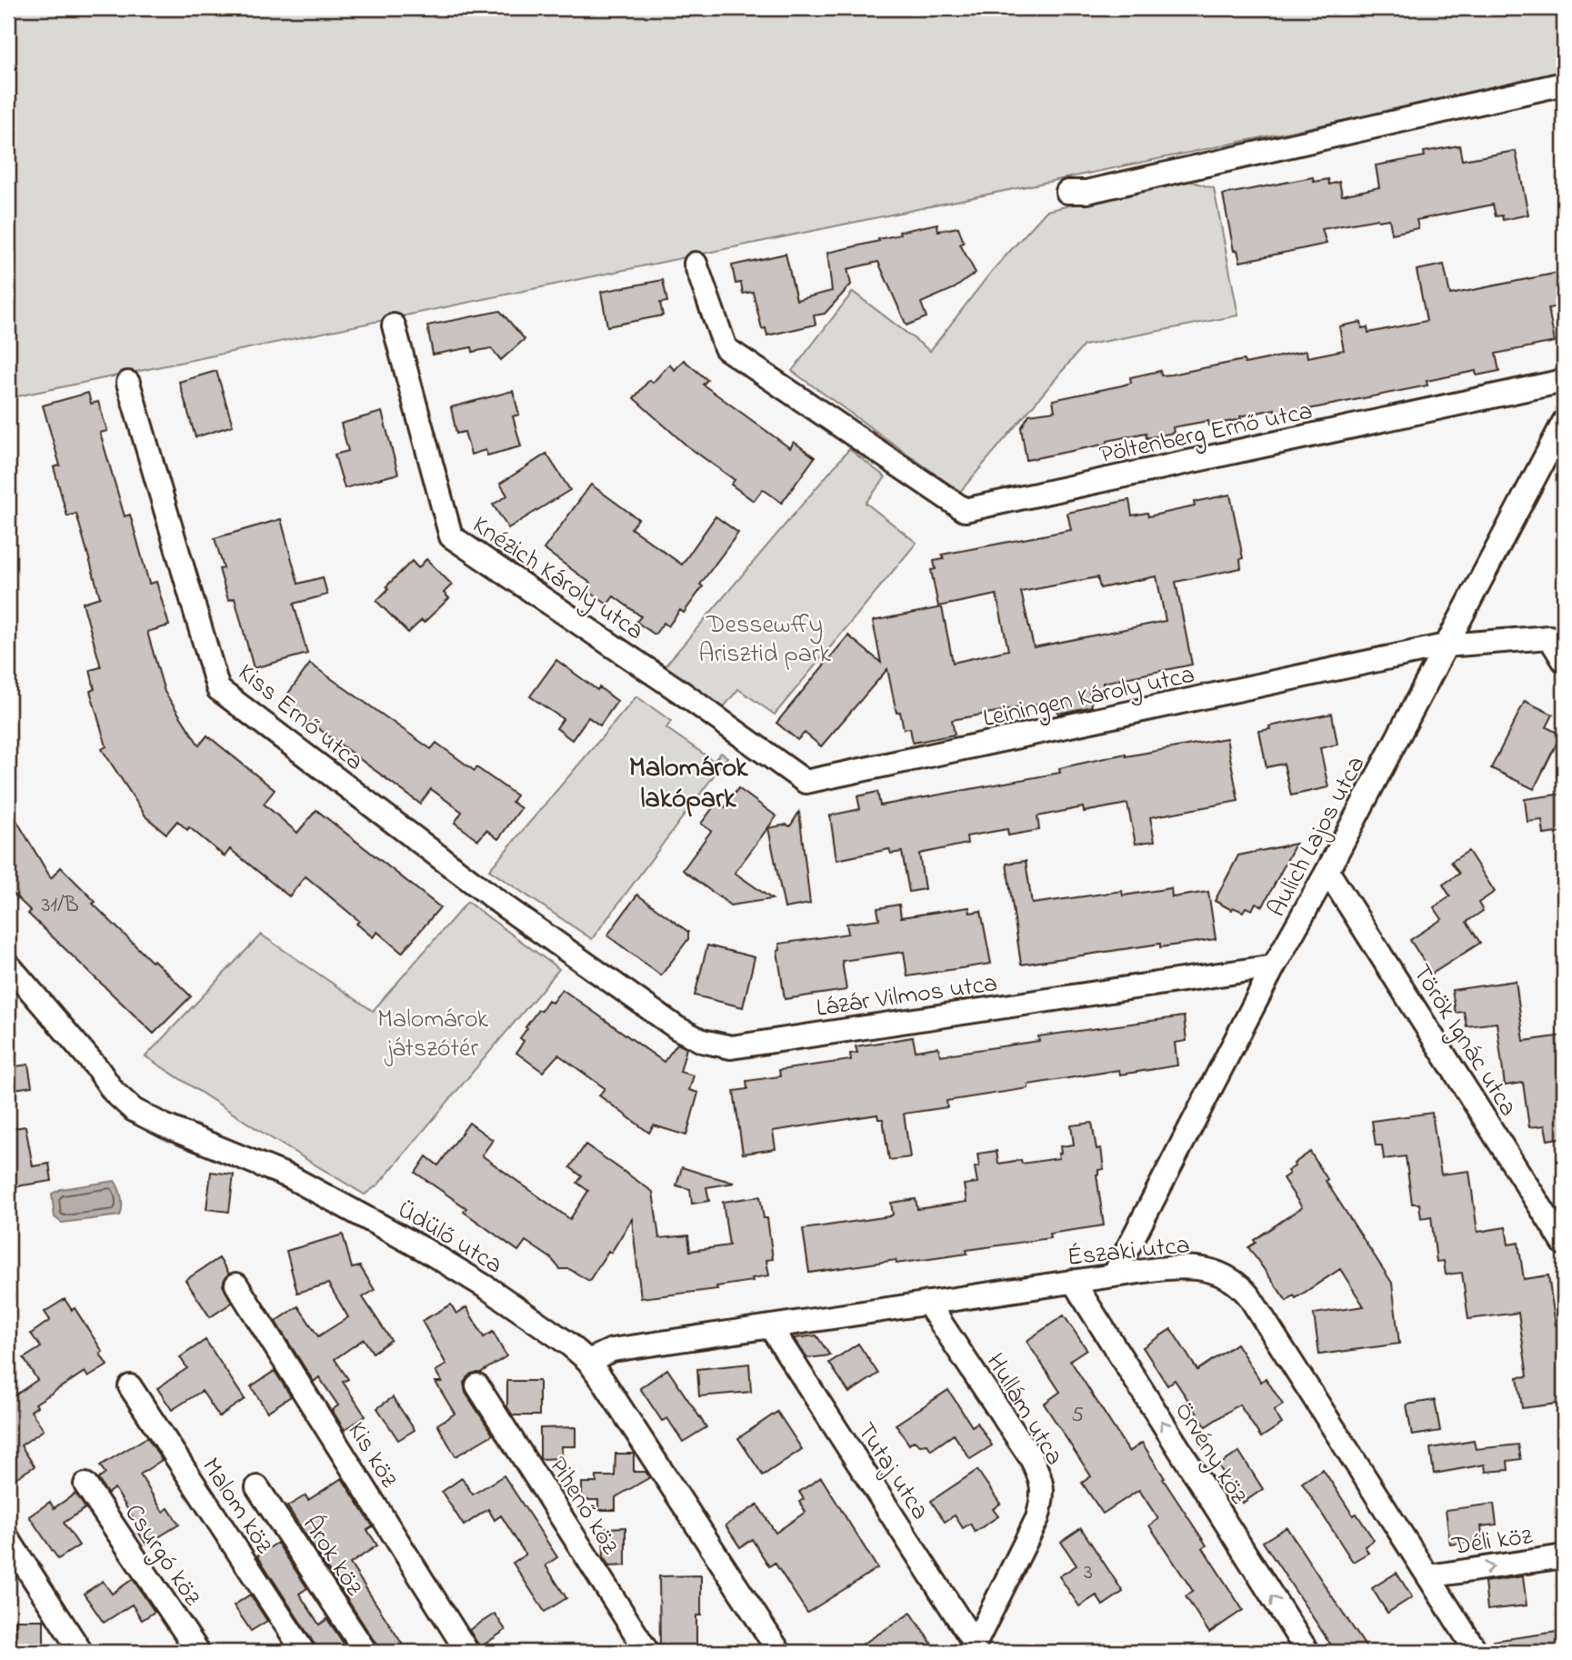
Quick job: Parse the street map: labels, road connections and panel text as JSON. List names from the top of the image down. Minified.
{"streets":{"street":["Pöltenberg Ernő utca","Knézich Károly utca","Leiningen Károly utca","Kiss Ernő utca","Aulich Lajos utca","Lázár Vilmos utca","Török Ignác utca","Üdülő utca","Északi utca","Hullám utca","Örvény köz","Kis köz","Tutaj utca","Malom köz","Pihenő köz","Déli köz","Csurgó köz","Árok köz"]},"crossings":[["Knézich Károly utca","Leiningen Károly utca"],["Leiningen Károly utca","Aulich Lajos utca"],["Kiss Ernő utca","Lázár Vilmos utca"],["Aulich Lajos utca","Lázár Vilmos utca"],["Aulich Lajos utca","Török Ignác utca"],["Aulich Lajos utca","Északi utca"],["Üdülő utca","Északi utca"],["Északi utca","Hullám utca"],["Északi utca","Örvény köz"],["Északi utca","Tutaj utca"],["Északi utca","Déli köz"],["Hullám utca","Tutaj utca"]],"one_way":["Örvény köz","Déli köz"],"districts":["Malomárok lakópark"],"parks":["Dessewffy Arisztid park","Malomárok játszótér"],"house_numbers":["31/B","5","3"]}
